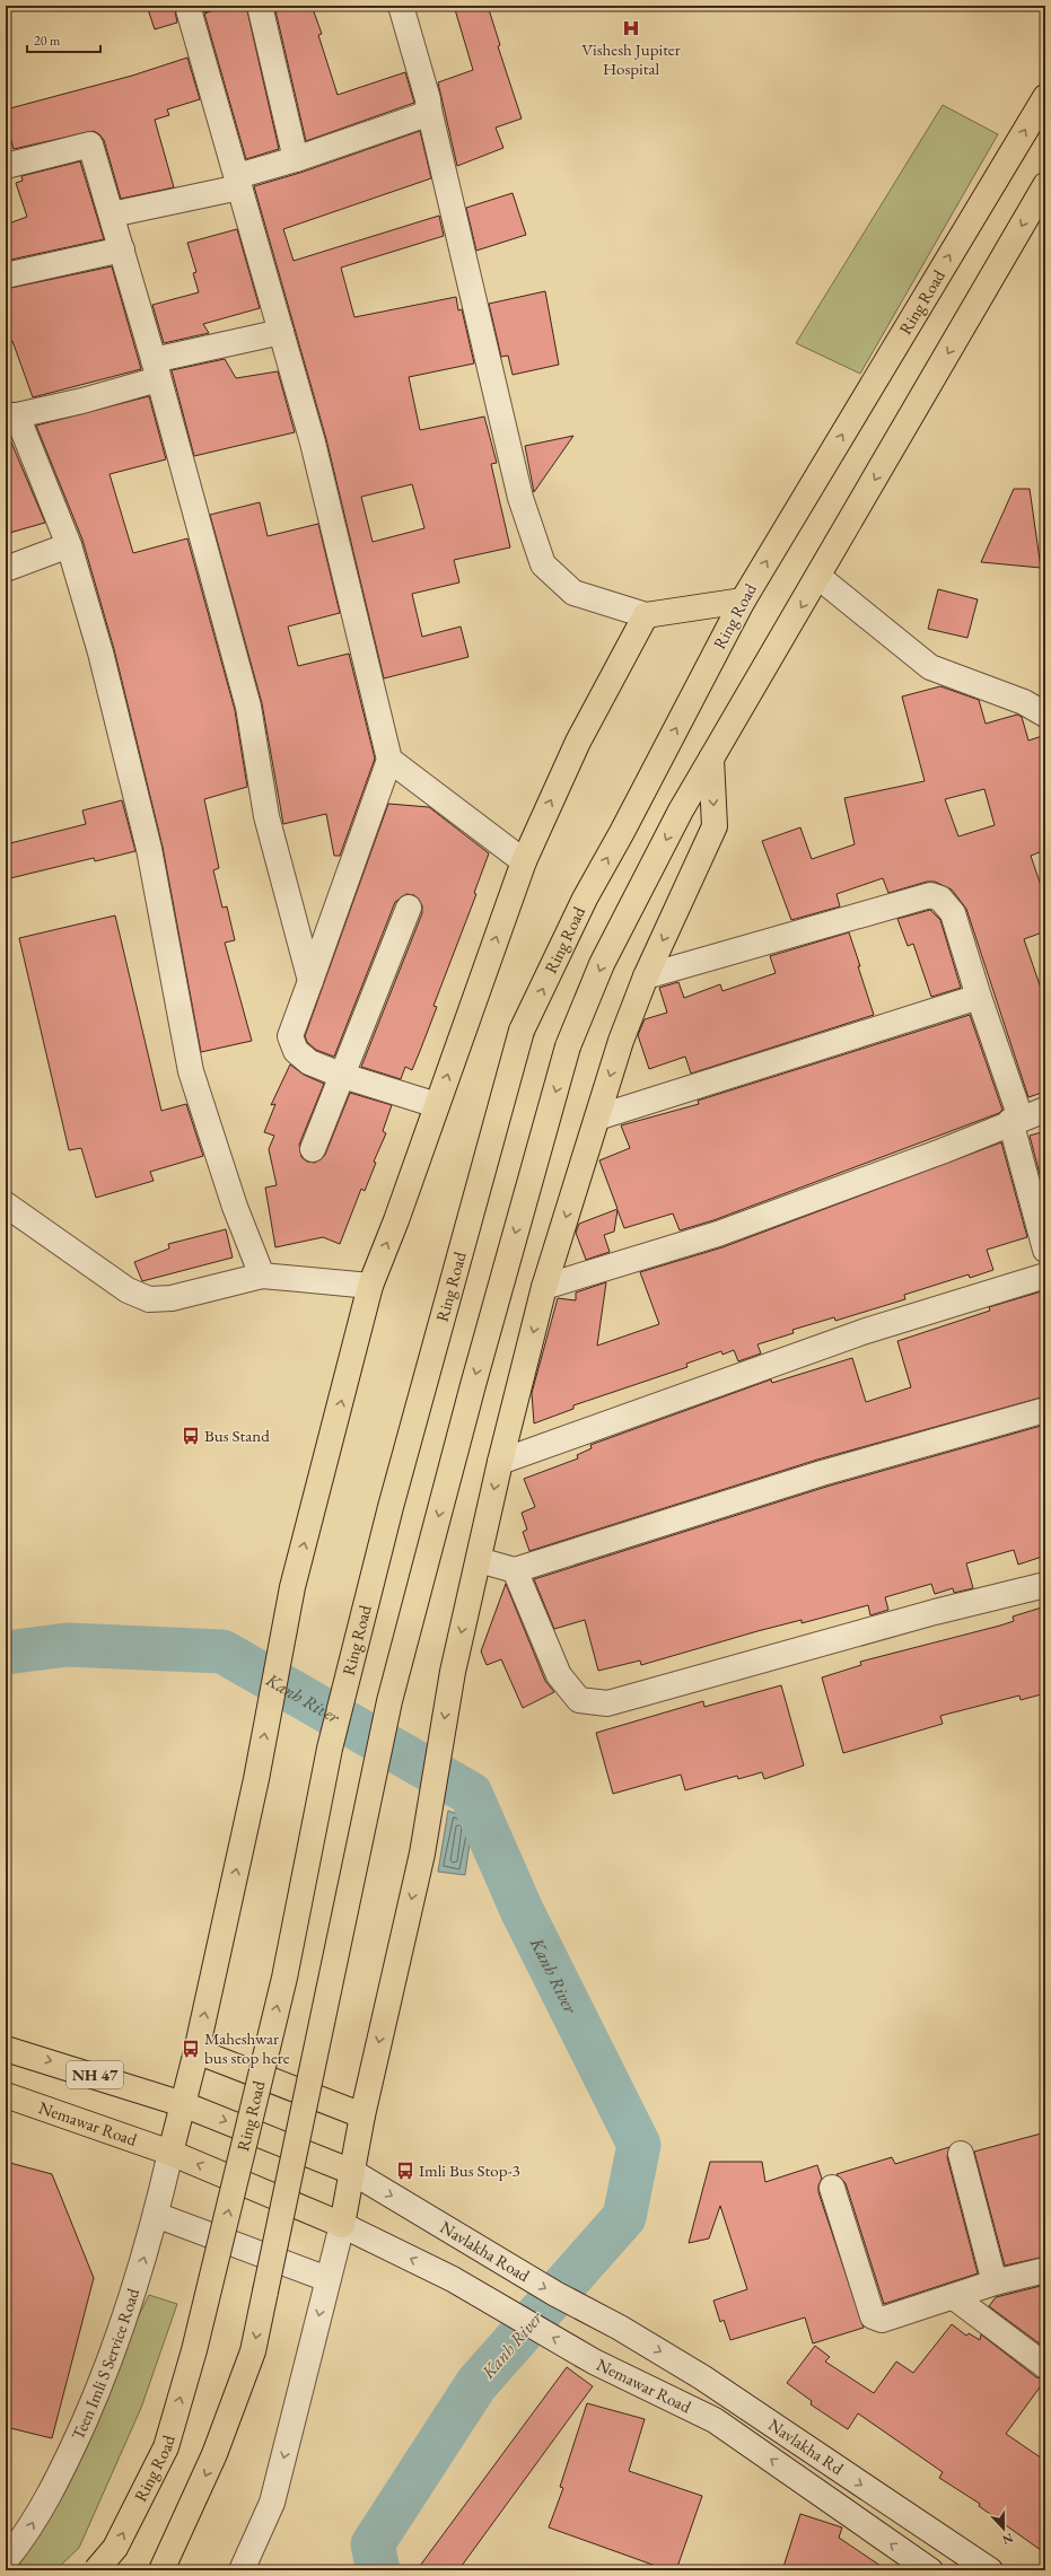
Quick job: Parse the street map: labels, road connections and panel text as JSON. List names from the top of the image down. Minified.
{"streets":{"main road":["Ring Road","NH 47","Nemawar Road"],"street":["Navlakha Road","Teen Imli S Service Road","Navlakha Rd"]},"crossings":[["Nemawar Road","Teen Imli S Service Road"],["Navlakha Road","Navlakha Rd"]],"one_way":["Navlakha Road","Navlakha Rd"],"water":["Kanh River"],"places":{"hospital":["Vishesh Jupiter Hospital"],"bus stop":["Bus Stand","Maheshwar bus stop here","Imli Bus Stop-3"]},"scale_bar":"20 m","north":"bottom"}
